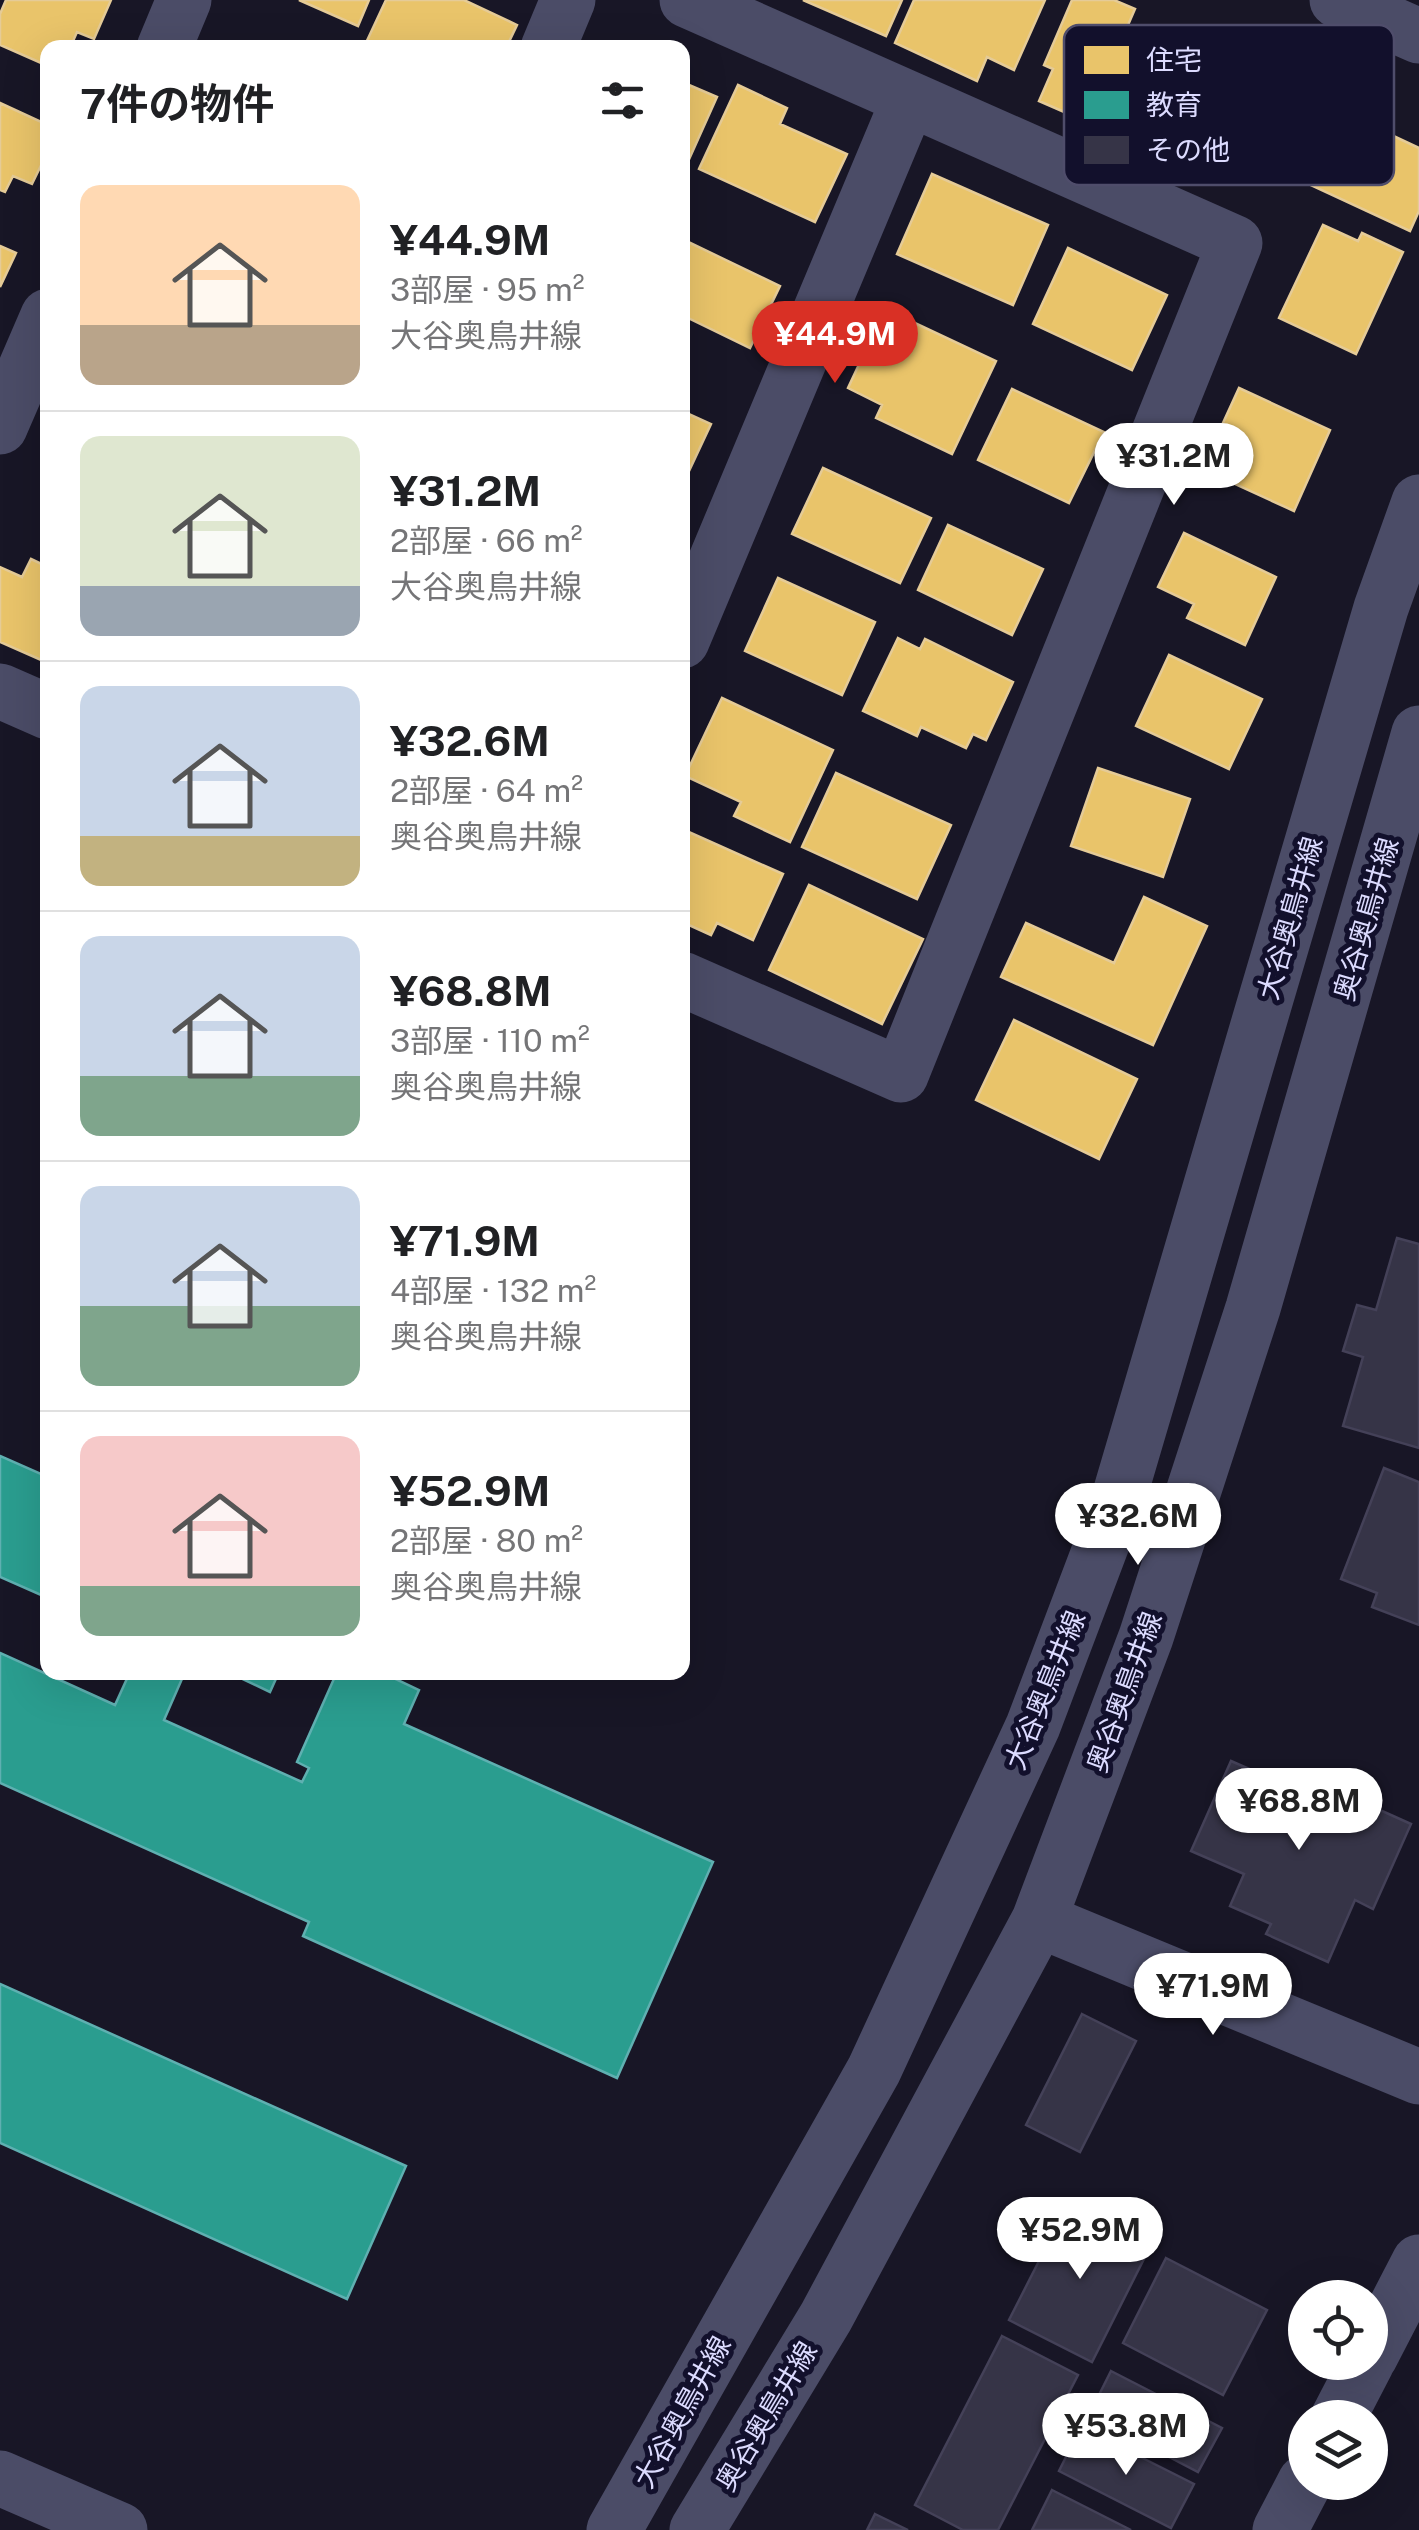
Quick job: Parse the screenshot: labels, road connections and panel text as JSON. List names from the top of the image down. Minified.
{"streets":{"street":["大谷奥鳥井線","奥谷奥鳥井線"]},"legend":["住宅","教育","その他"],"page":{"heading":"7件の物件","list":[{"name":"¥44.9M","note":"3部屋 · 95 m² · 大谷奥鳥井線"},{"name":"¥31.2M","note":"2部屋 · 66 m² · 大谷奥鳥井線"},{"name":"¥32.6M","note":"2部屋 · 64 m² · 奥谷奥鳥井線"},{"name":"¥68.8M","note":"3部屋 · 110 m² · 奥谷奥鳥井線"},{"name":"¥71.9M","note":"4部屋 · 132 m² · 奥谷奥鳥井線"},{"name":"¥52.9M","note":"2部屋 · 80 m² · 奥谷奥鳥井線"}],"price":["¥44.9M","¥31.2M","¥32.6M","¥68.8M","¥71.9M","¥52.9M","¥53.8M"]}}
